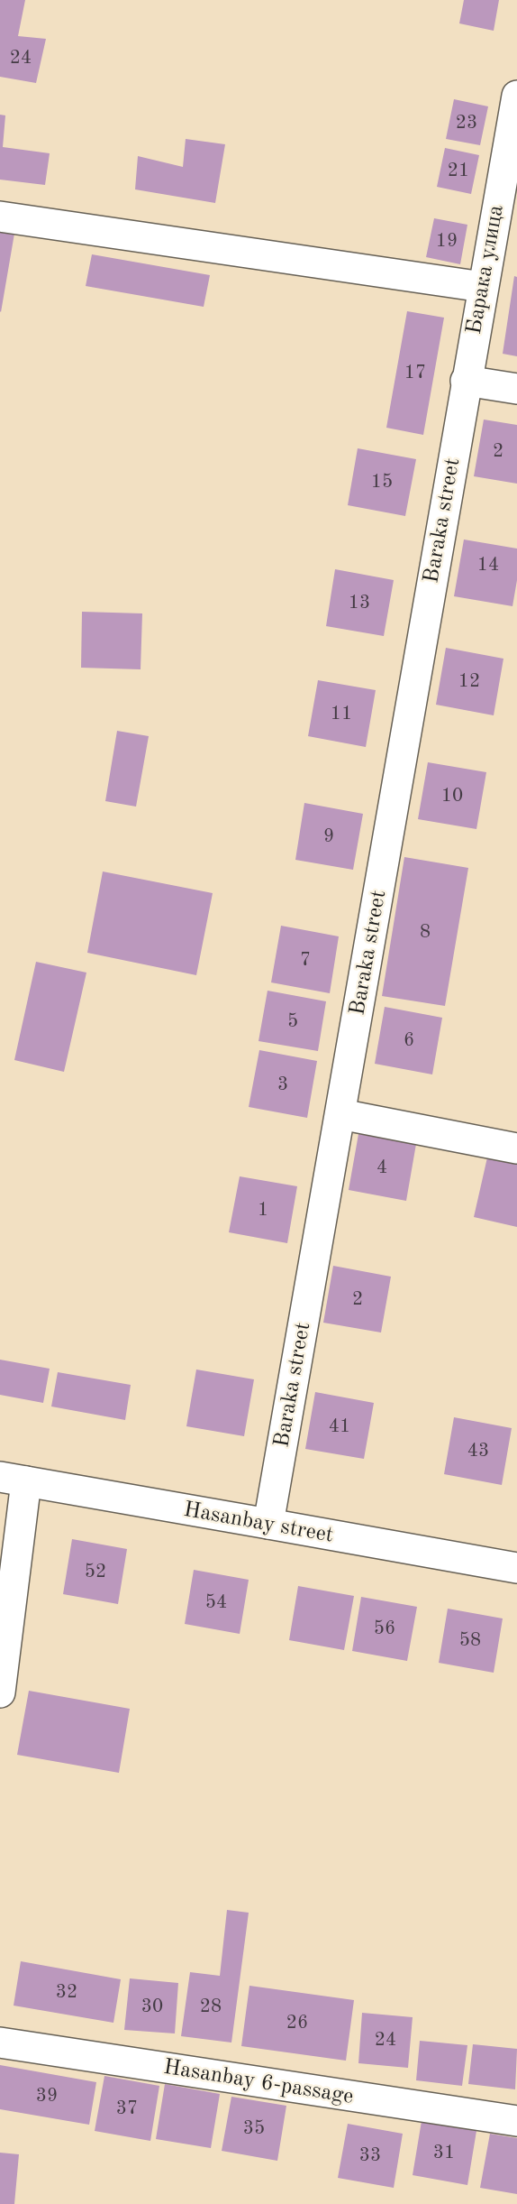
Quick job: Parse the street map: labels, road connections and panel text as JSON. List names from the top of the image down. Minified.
{"streets":{"main road":["Барака улица","Baraka street","Hasanbay street","Hasanbay 6-passage"]},"crossings":[["Барака улица","Baraka street"],["Baraka street","Hasanbay street"]],"house_numbers":["24","23","21","19","17","2","15","14","13","12","11","10","9","8","7","5","6","3","4","1","2","41","43","52","54","56","58","32","30","28","26","24","39","37","35","31","33"]}
